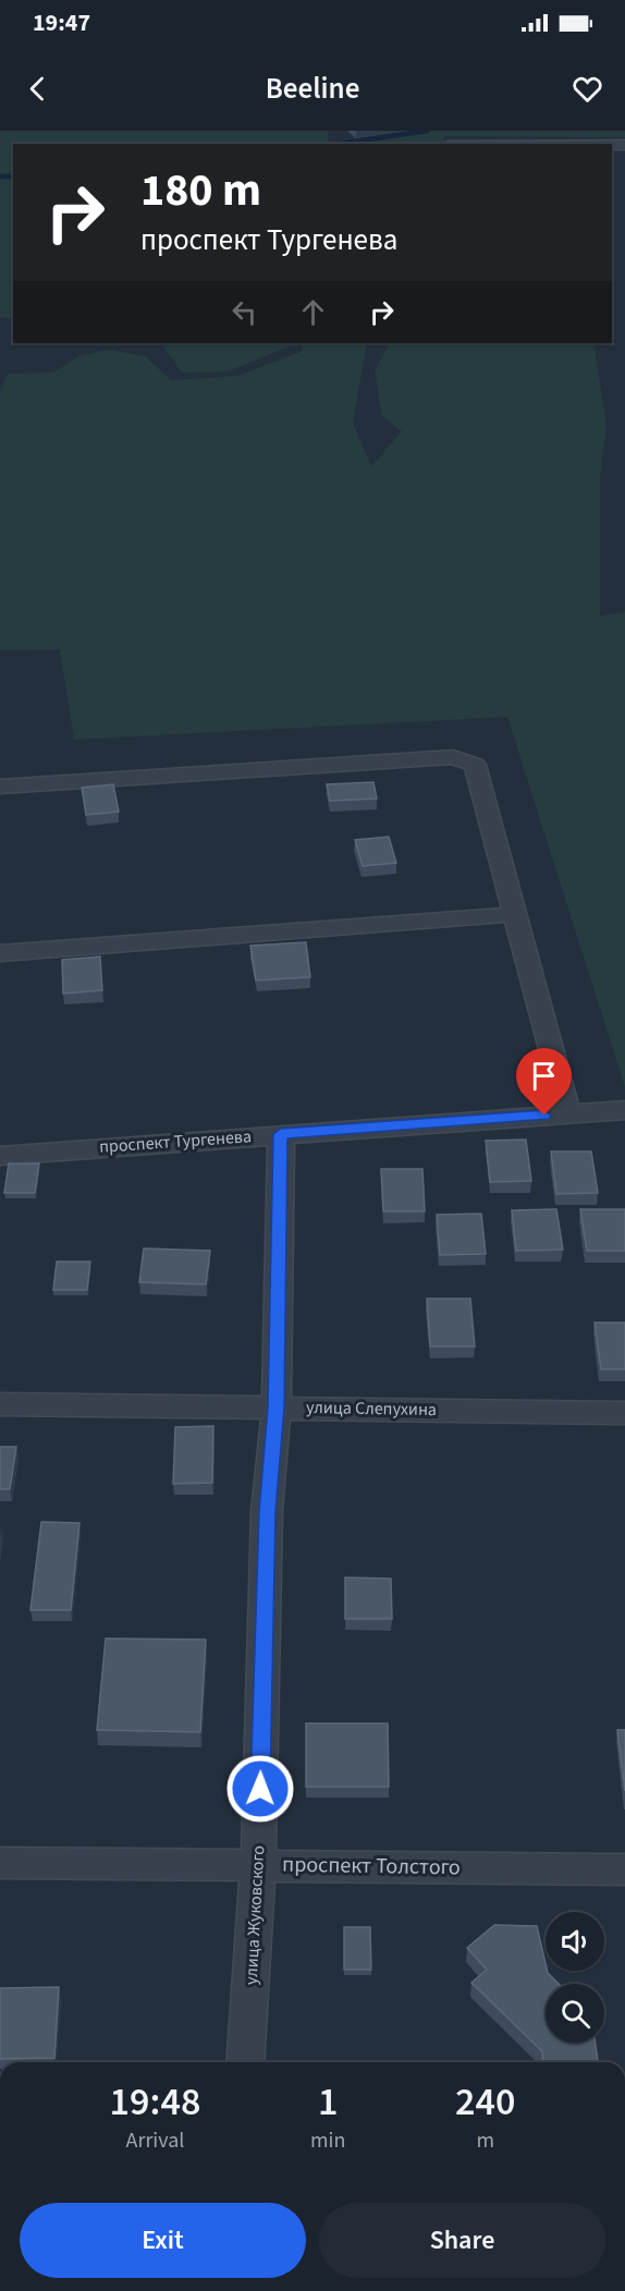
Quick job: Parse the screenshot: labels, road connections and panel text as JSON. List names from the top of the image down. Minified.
{"streets":{"street":["проспект Тургенева","улица Слепухина","проспект Толстого","улица Жуковского"]},"crossings":[["проспект Тургенева","улица Жуковского"],["улица Слепухина","улица Жуковского"],["проспект Толстого","улица Жуковского"]],"page":{"status":"19:47","header":"Beeline","turn":["180 m","проспект Тургенева"],"eta":["19:48","Arrival","1","min","240","m"],"buttons":["Exit","Share"]}}
